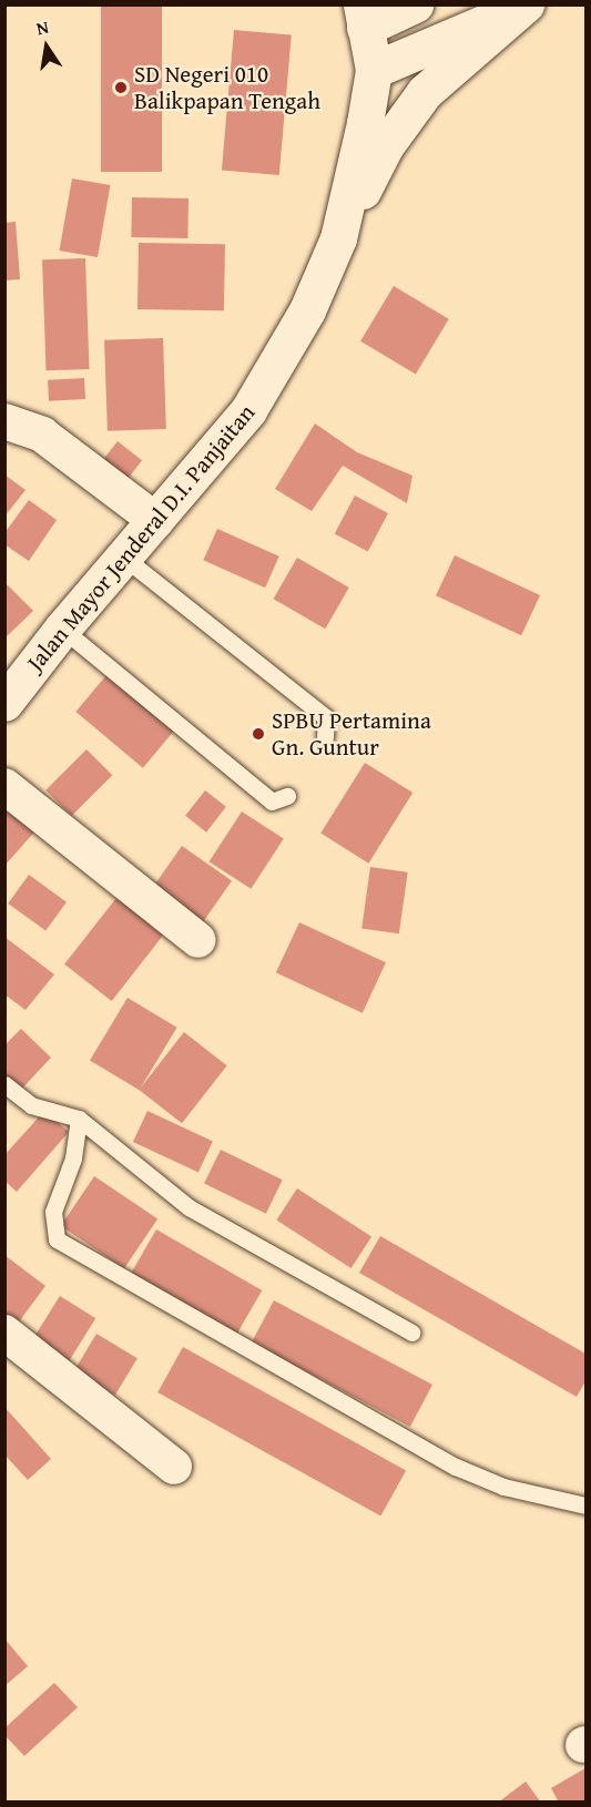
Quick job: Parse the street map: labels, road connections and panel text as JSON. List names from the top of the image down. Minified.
{"streets":{"main road":["Jalan Mayor Jenderal D.I. Panjaitan"]},"places":["SD Negeri 010 Balikpapan Tengah","SPBU Pertamina Gn. Guntur"],"north":"top"}
